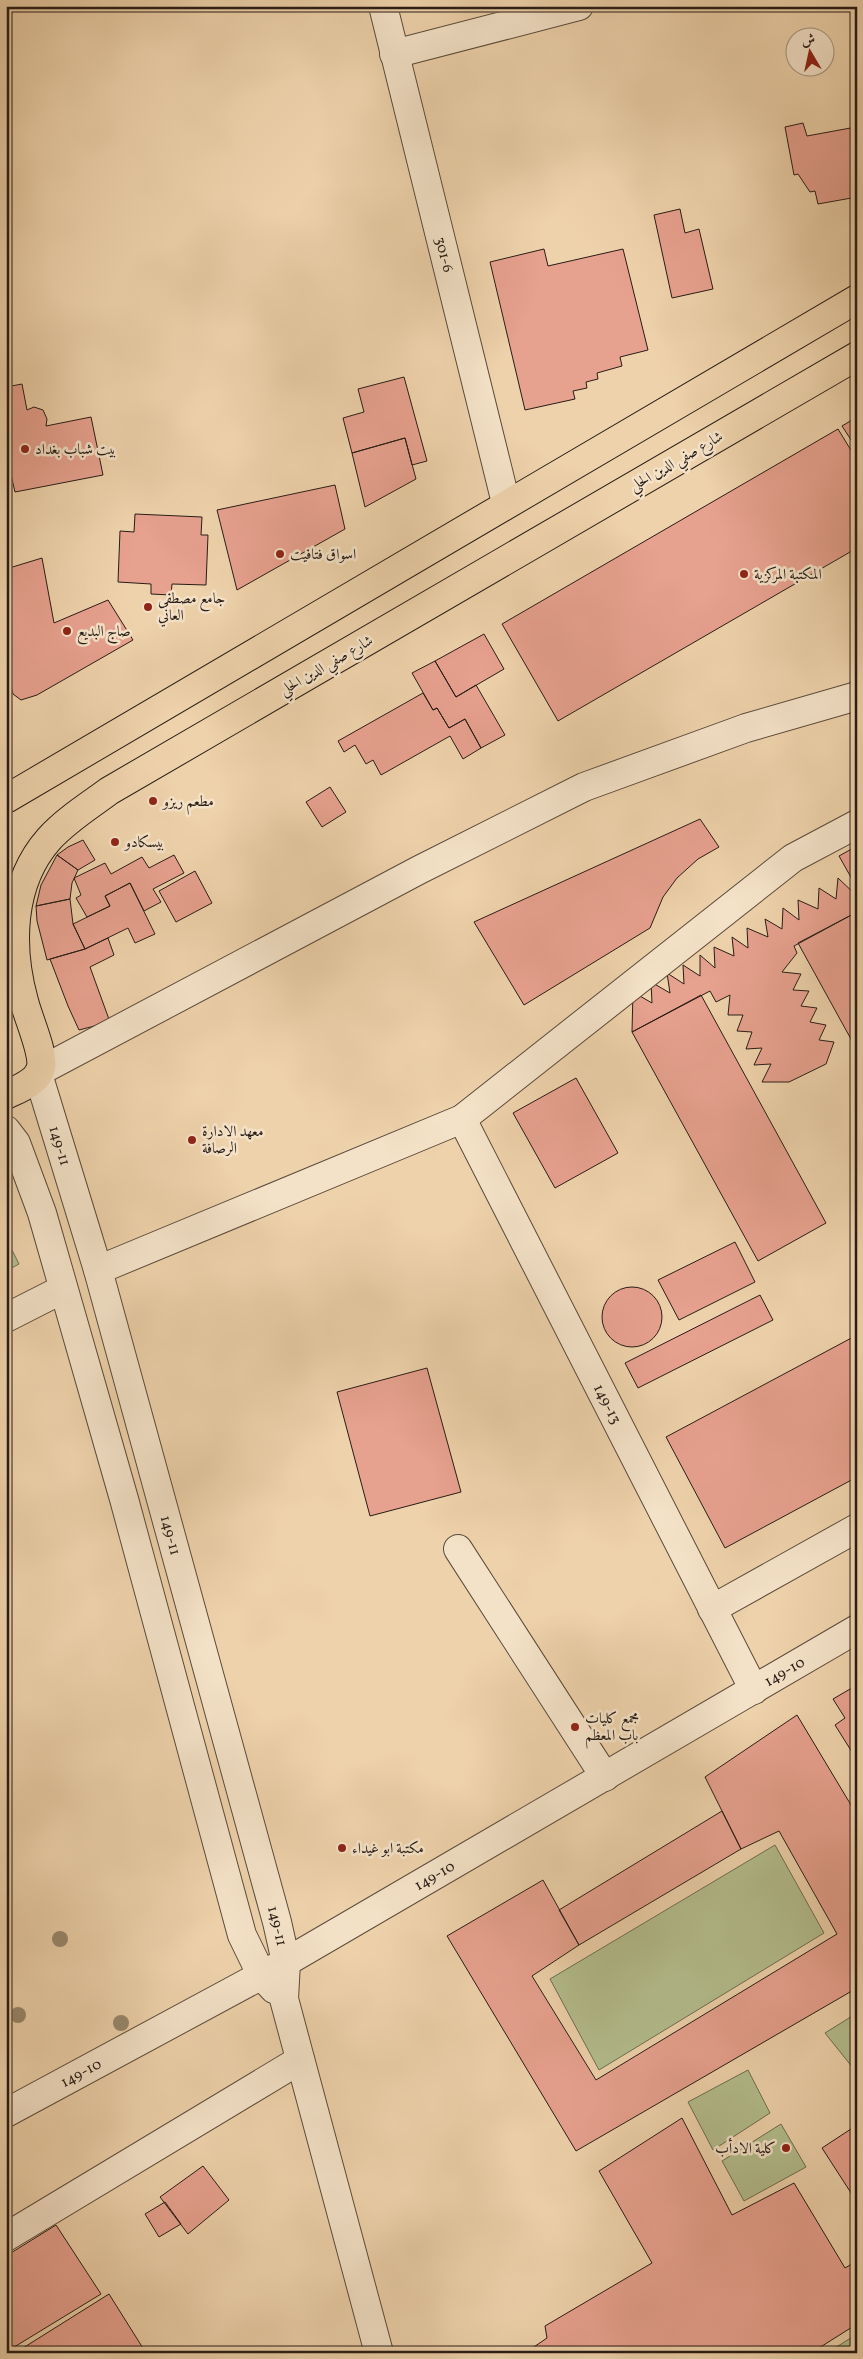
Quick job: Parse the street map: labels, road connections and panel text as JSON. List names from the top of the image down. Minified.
{"streets":{"main road":["شارع صفي الدين الحلي"],"street":["301-6","149-11","149-13","149-10"]},"crossings":[["شارع صفي الدين الحلي","149-11"],["149-11","149-10"],["149-13","149-10"]],"places":["بيت شباب بغداد","اسواق فتافيت","المكتبة المركزية","جامع مصطفى العاني","صاج البديع","مطعم ريزو","بيسكادو","معهد الادارة الرصافة","مجمع كليات باب المعظم","مكتبة ابو غيداء","كلية الادأب"],"north":"top"}
